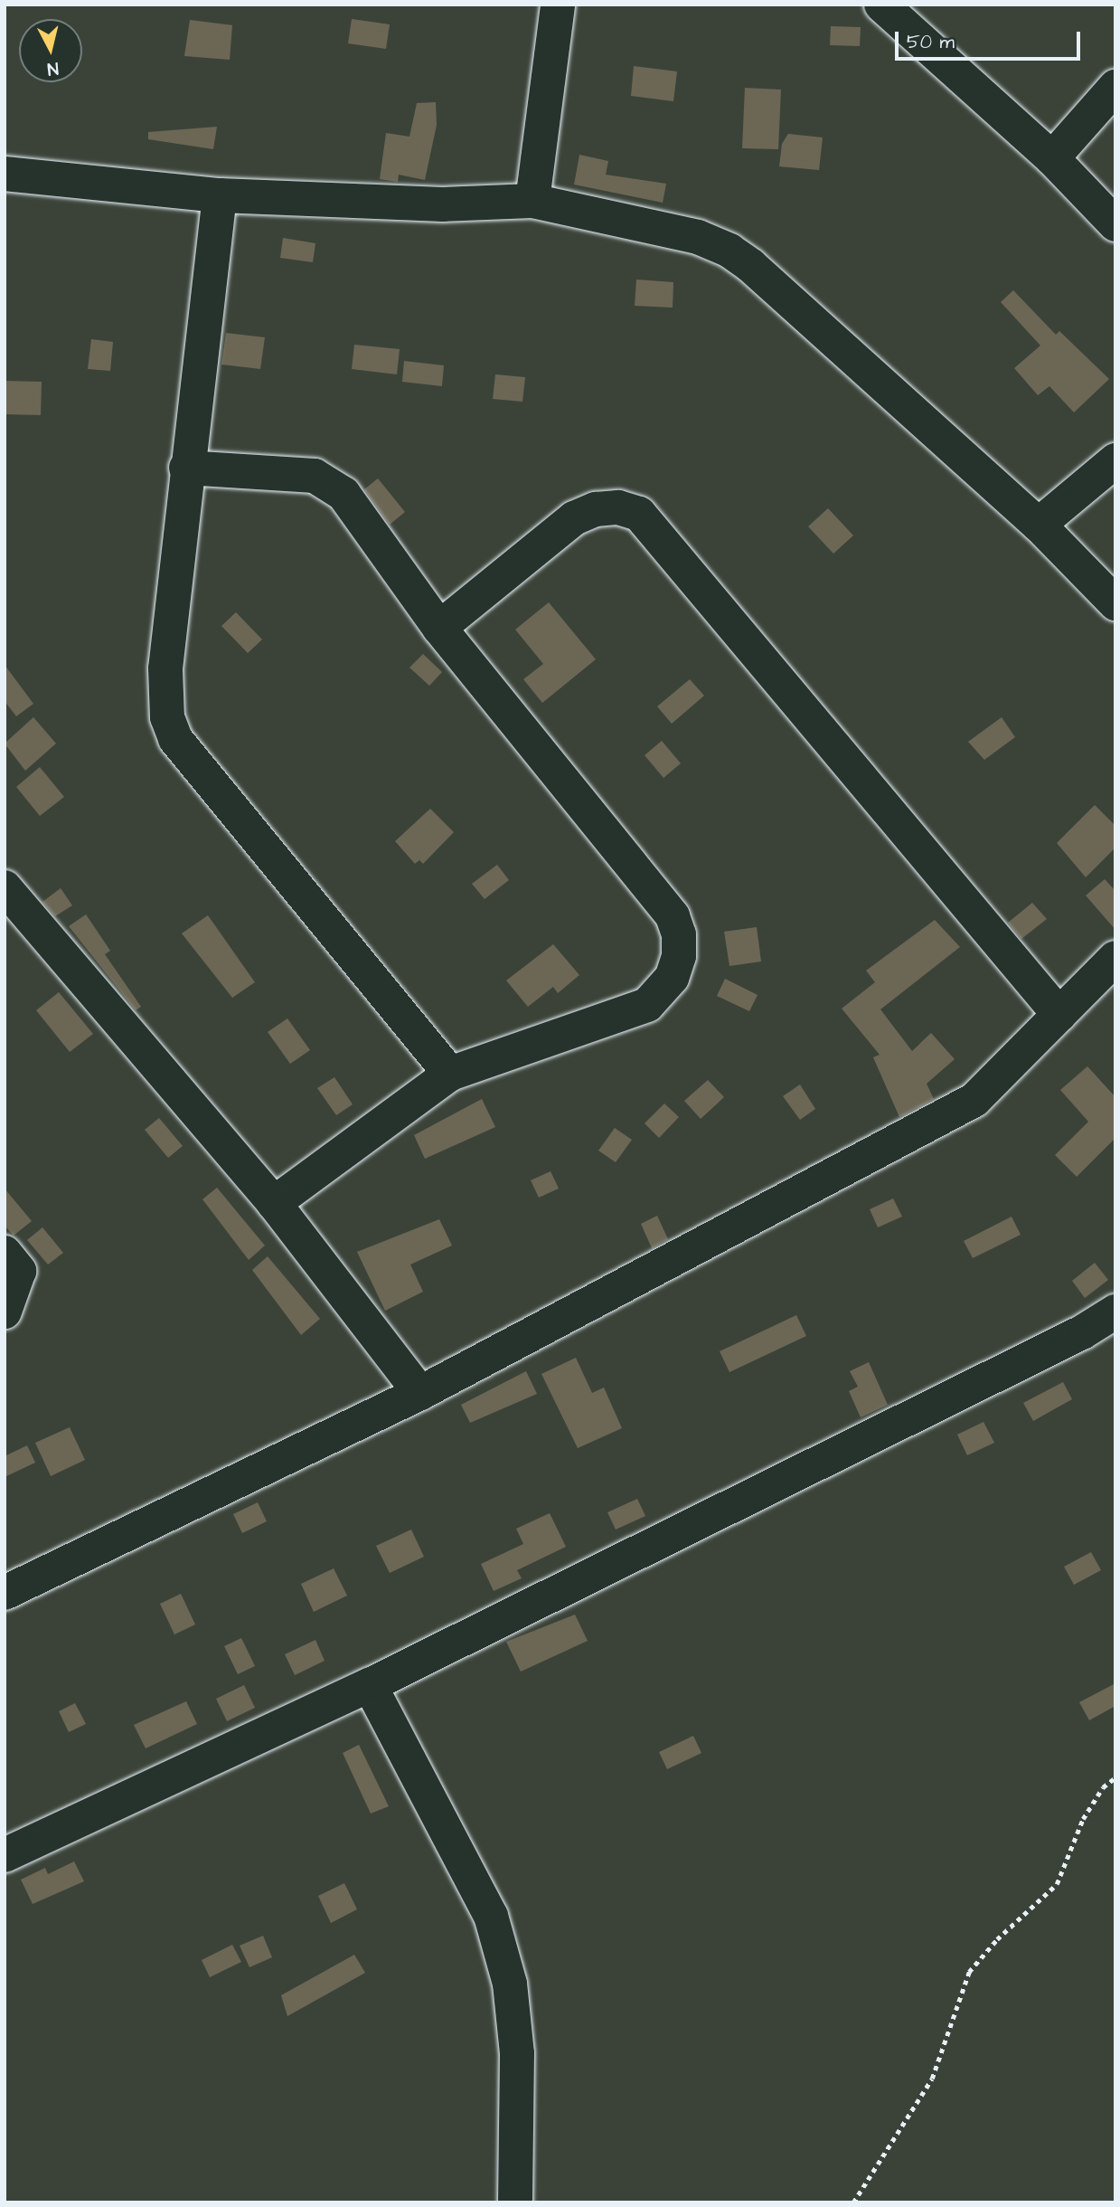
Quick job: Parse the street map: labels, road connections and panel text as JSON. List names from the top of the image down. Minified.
{"scale_bar":"50 m","north":"bottom"}
